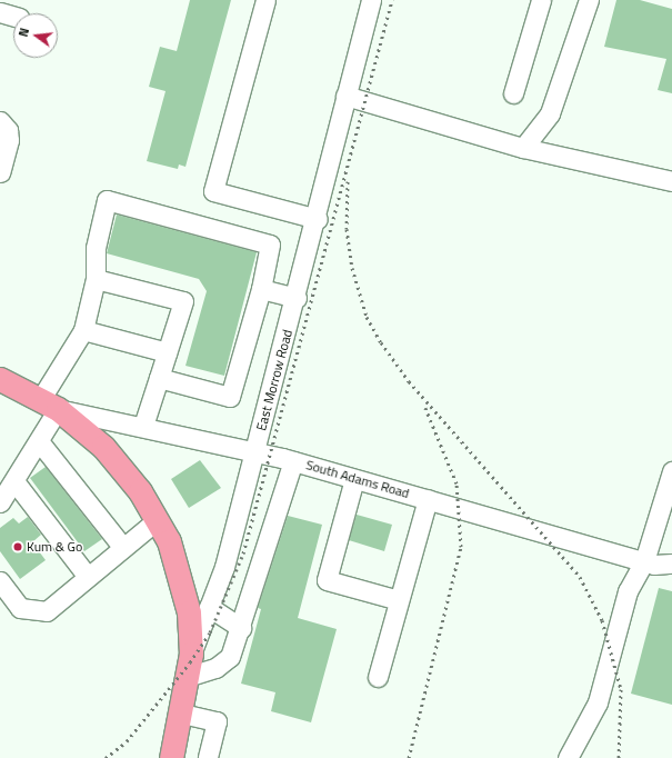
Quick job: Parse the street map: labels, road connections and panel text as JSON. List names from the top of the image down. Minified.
{"streets":{"main road":["East Morrow Road","South Adams Road"]},"crossings":[["East Morrow Road","South Adams Road"]],"places":["Kum & Go"],"north":"left"}
